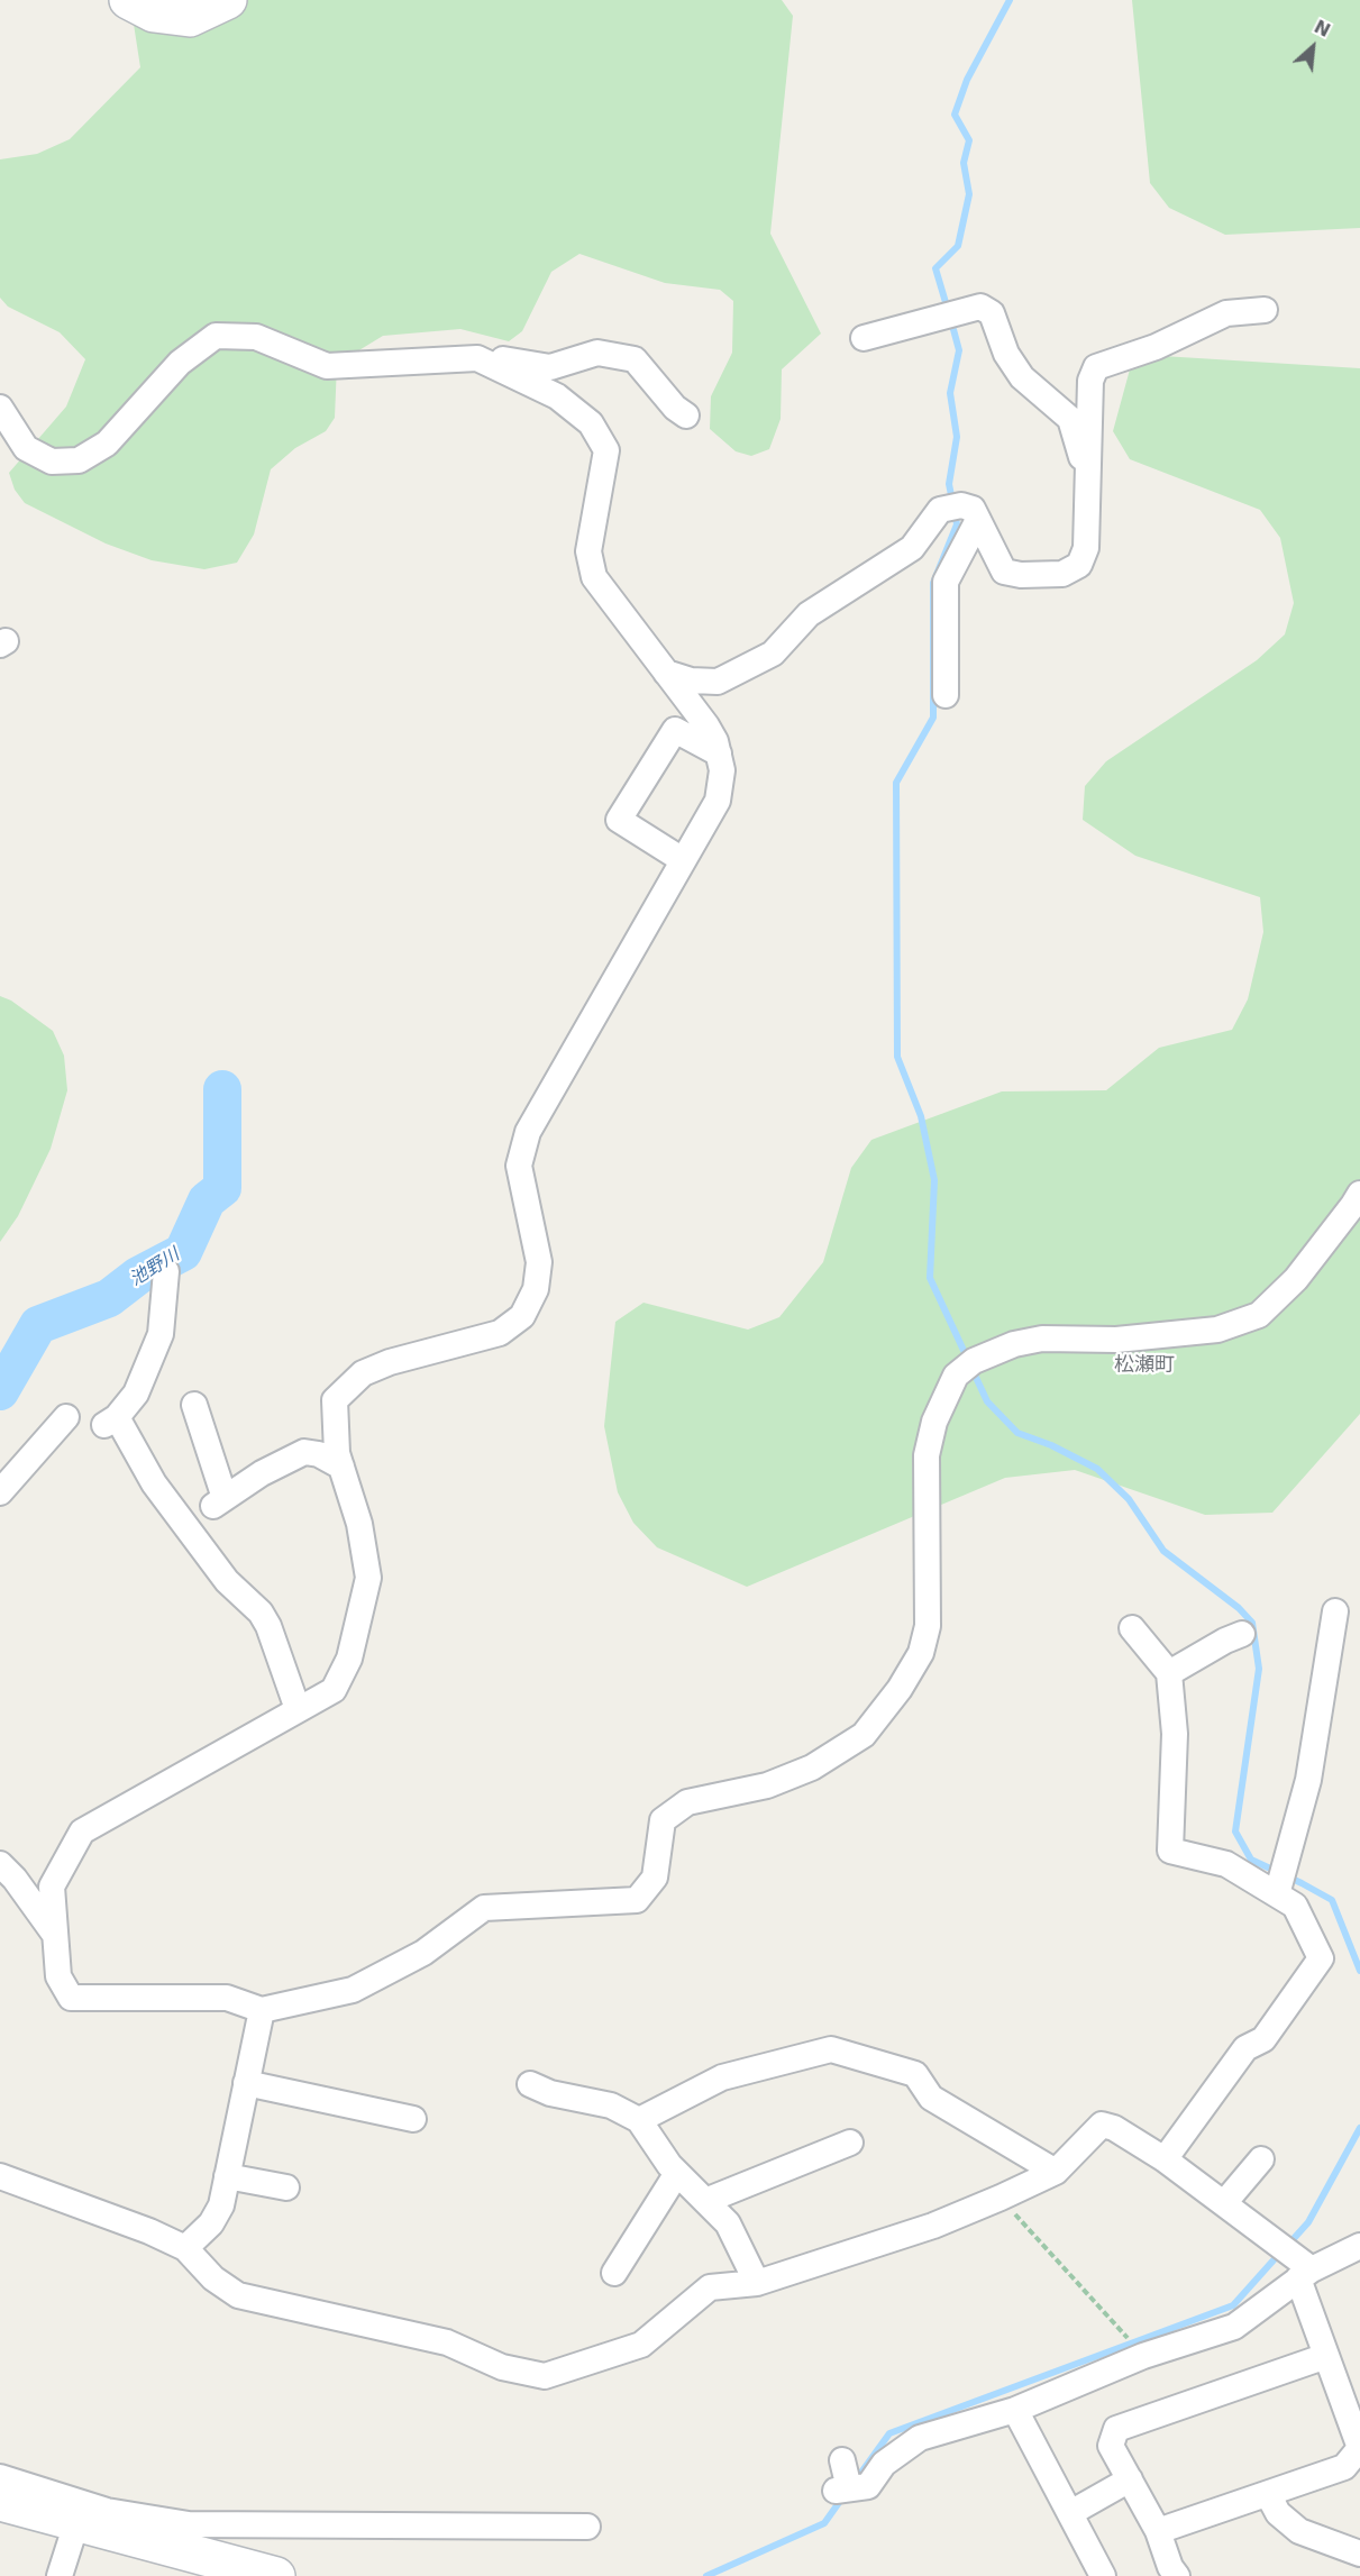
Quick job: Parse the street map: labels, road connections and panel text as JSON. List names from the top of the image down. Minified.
{"districts":["松瀬町"],"water":["池野川"],"north":"top right"}
